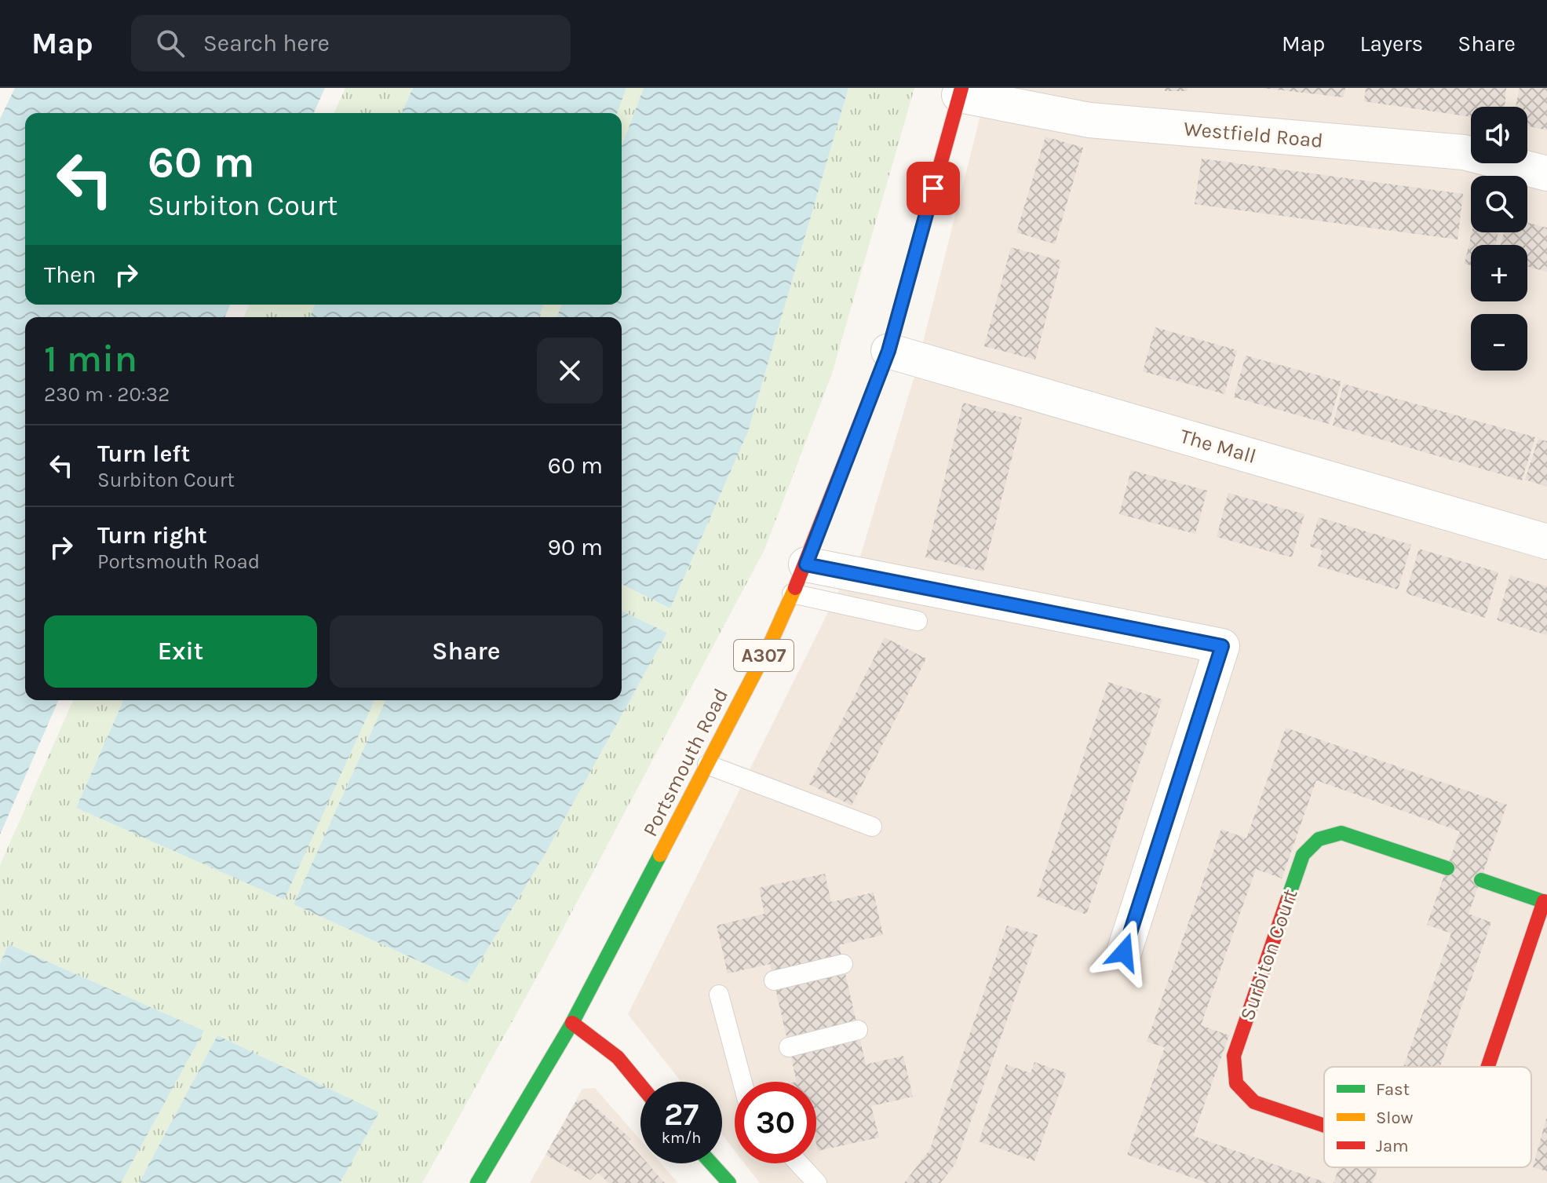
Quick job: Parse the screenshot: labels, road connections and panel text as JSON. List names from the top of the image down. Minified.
{"streets":{"main road":["A307","Portsmouth Road","Surbiton Court"],"street":["Westfield Road","The Mall"]},"crossings":[["Westfield Road","Portsmouth Road"],["The Mall","Portsmouth Road"]],"legend":["Fast","Slow","Jam"],"page":{"header":"Map","search":"Search here","nav":["Map","Layers","Share"],"map_buttons":["+","−"],"turn":["60 m","Surbiton Court"],"then":"Then","heading":["1 min","230 m · 20:32"],"list":[{"name":"Turn left","note":"Surbiton Court","value":"60 m"},{"name":"Turn right","note":"Portsmouth Road","value":"90 m"}],"buttons":["Exit","Share"],"speed":"27 km/h","limit":"30"}}
